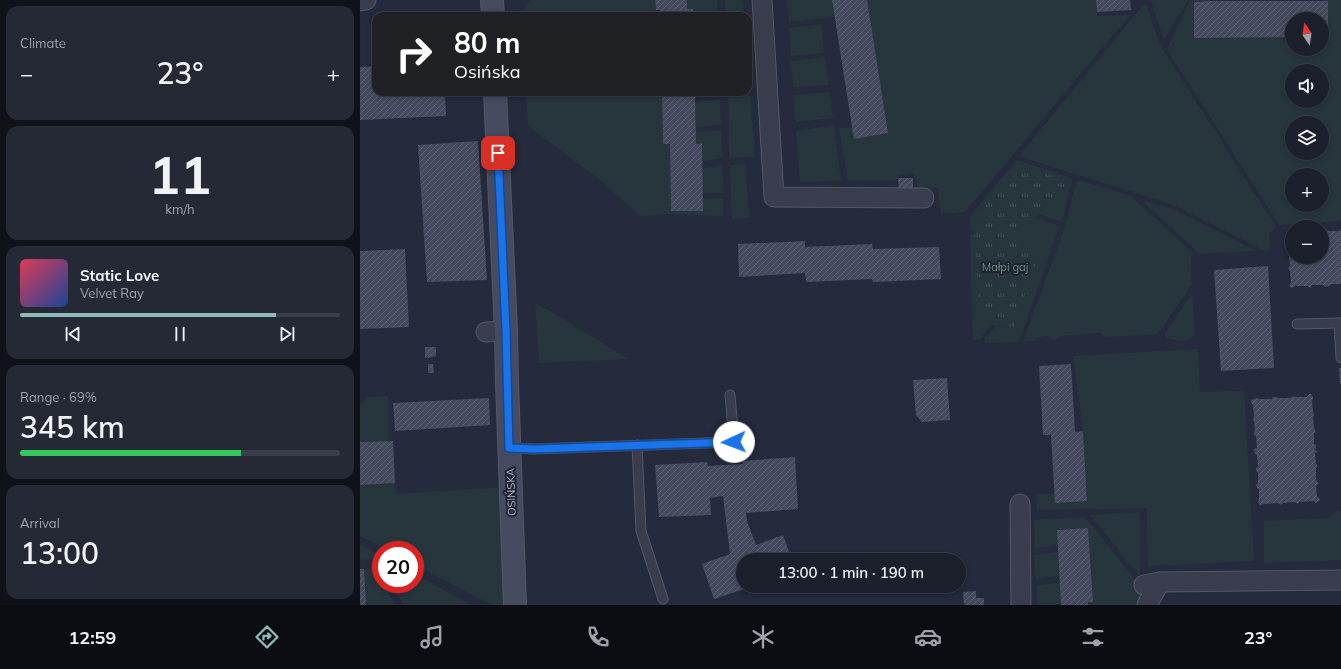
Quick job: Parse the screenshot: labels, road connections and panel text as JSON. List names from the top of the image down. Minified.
{"streets":{"street":["OSIŃSKA"]},"parks":["Małpi gaj"],"north":"top","page":{"tile":["Climate",["11","km/h"],["Range · 69%","345 km"],["Arrival","13:00"]],"map_buttons":["+","−"],"turn":["80 m","Osińska"],"heat":["−","23°","+"],"song":["Static Love","Velvet Ray"],"limit":"20","trip":"13:00 · 1 min · 190 m","tabs":["12:59","23°"]}}
